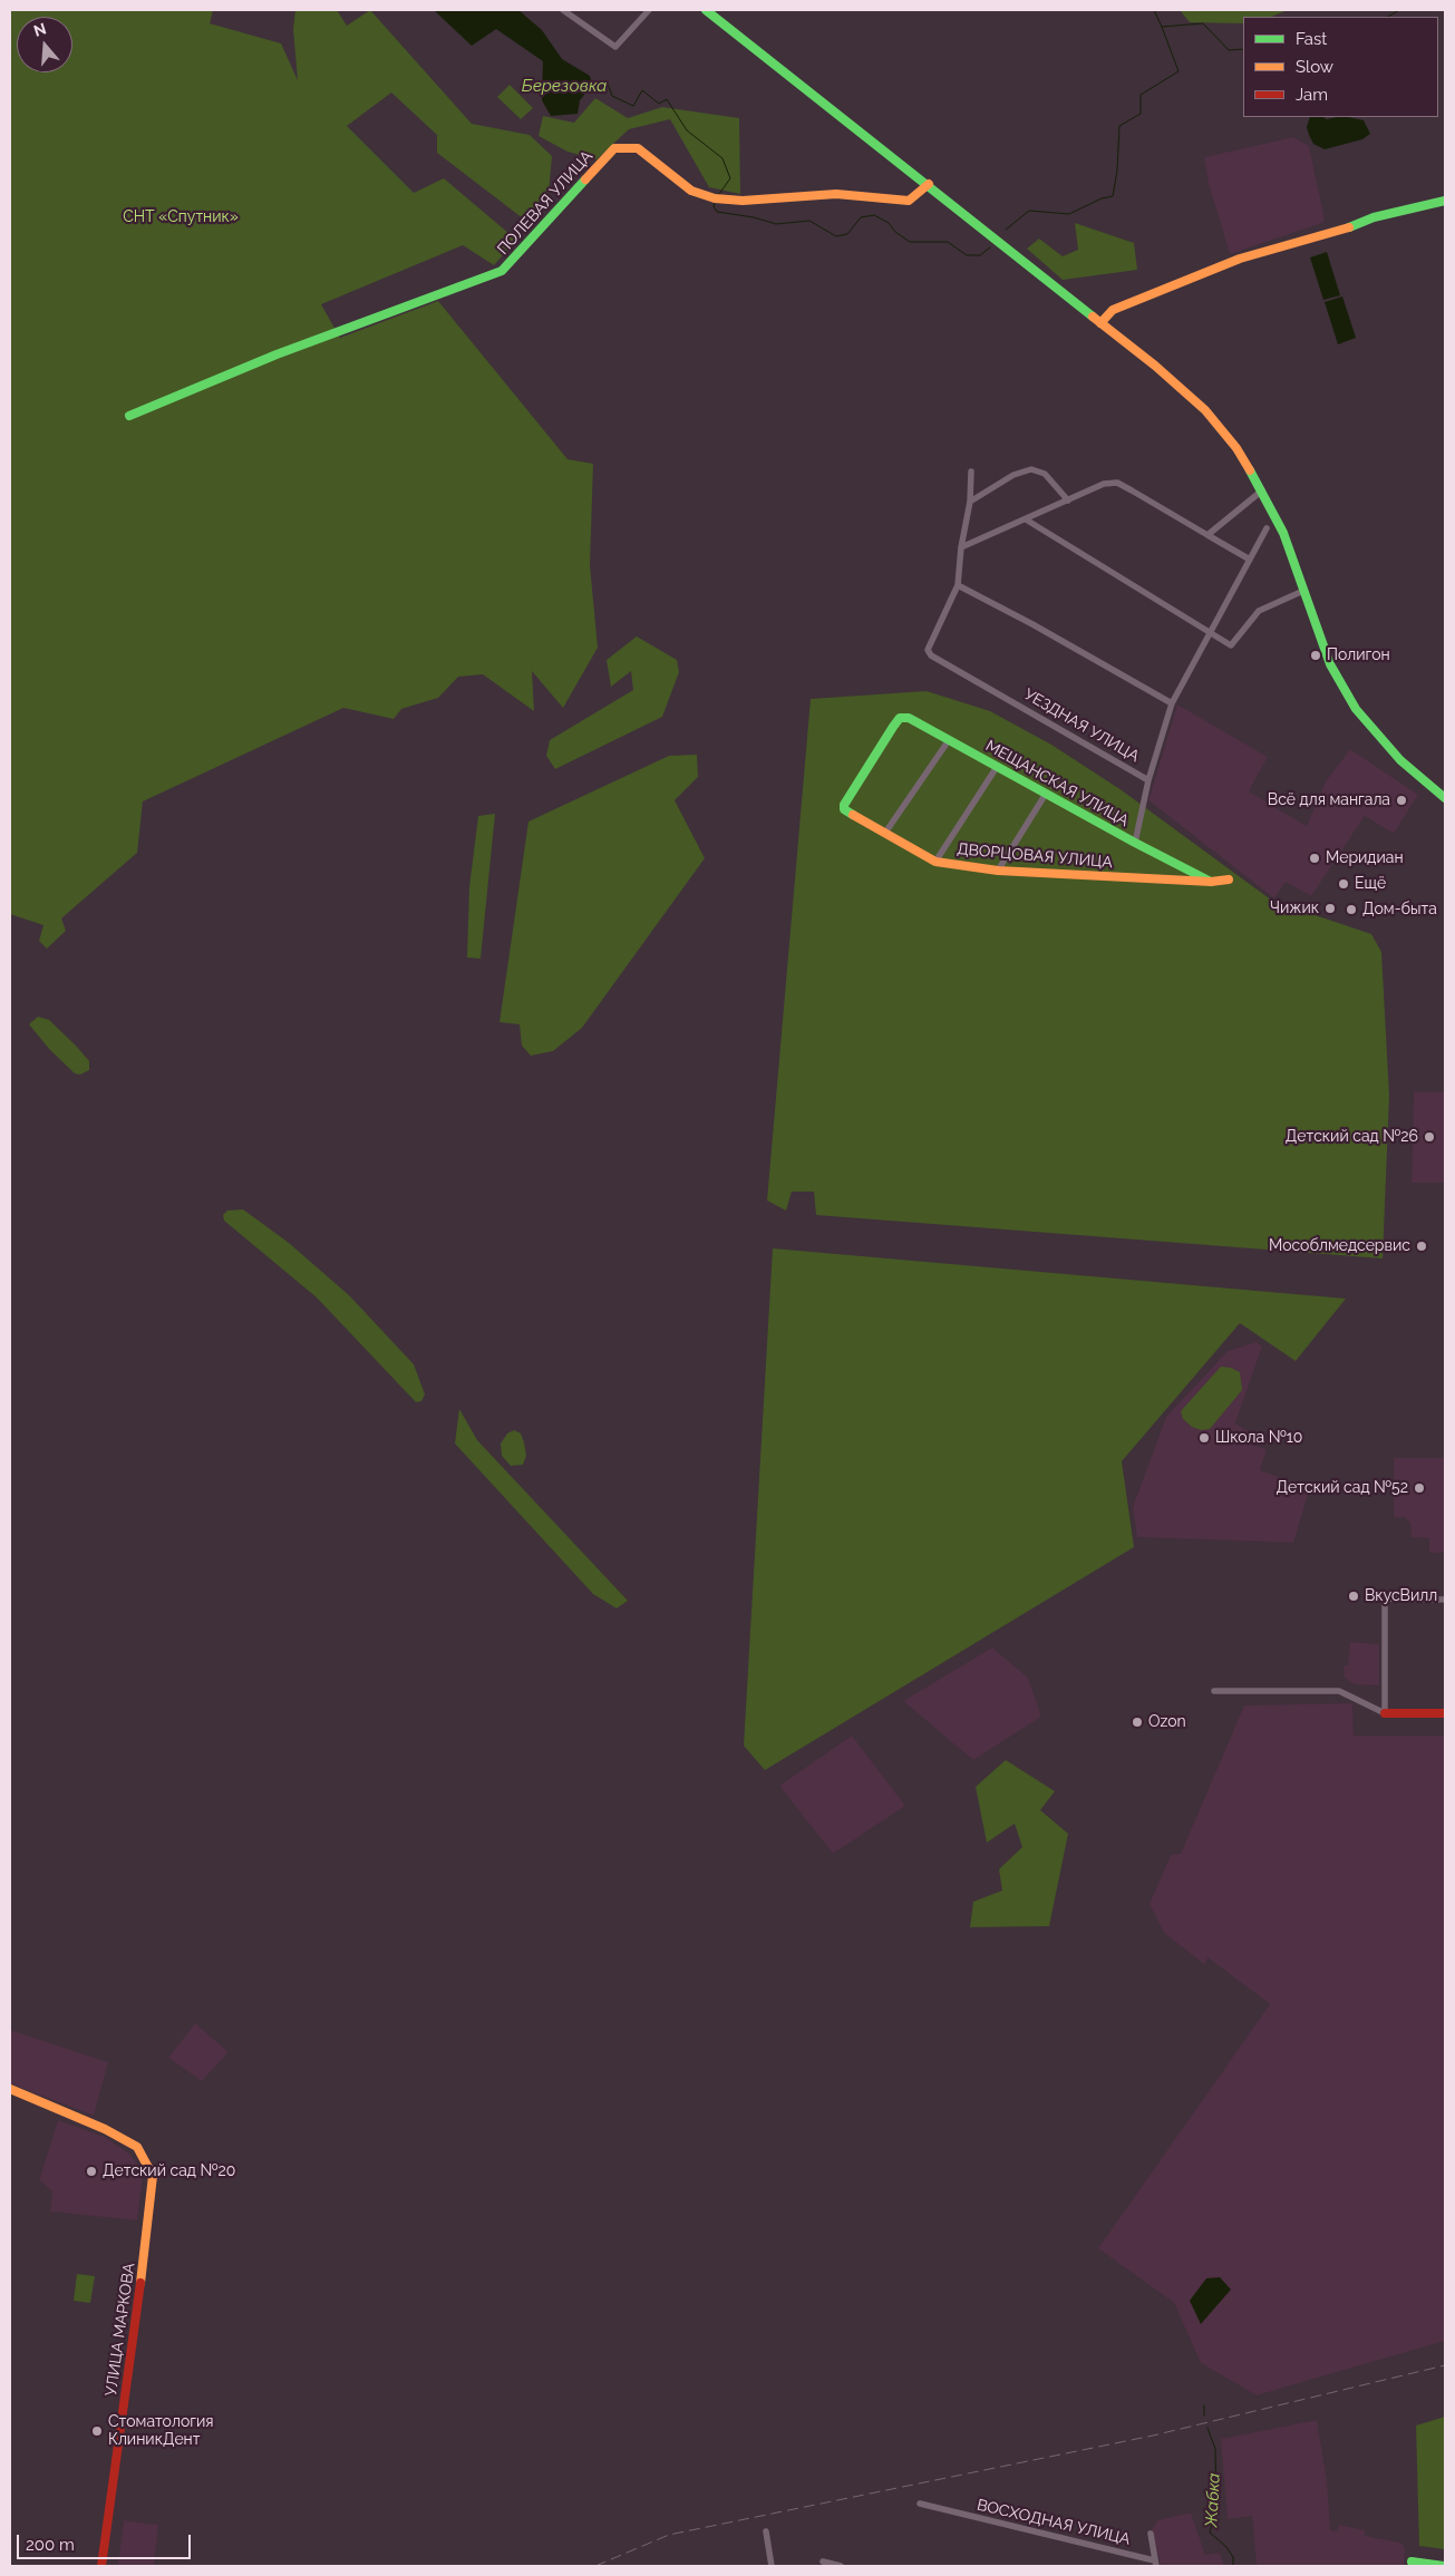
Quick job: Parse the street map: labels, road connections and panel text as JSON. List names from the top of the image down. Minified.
{"streets":{"street":["ПОЛЕВАЯ УЛИЦА","УЕЗДНАЯ УЛИЦА","МЕЩАНСКАЯ УЛИЦА","ДВОРЦОВАЯ УЛИЦА","УЛИЦА МАРКОВА","ВОСХОДНАЯ УЛИЦА"]},"crossings":[["МЕЩАНСКАЯ УЛИЦА","ДВОРЦОВАЯ УЛИЦА"]],"water":["Березовка","Жабка"],"parks":["СНТ «Спутник»"],"places":["Полигон","Всё для мангала","Меридиан","Ещё","Чижик","Дом-быта","Детский сад №26","Мособлмедсервис","Школа №10","Детский сад №52","ВкусВилл","Ozon","Детский сад №20","Стоматология КлиникДент"],"legend":["Fast","Slow","Jam"],"scale_bar":"200 m","north":"top"}
